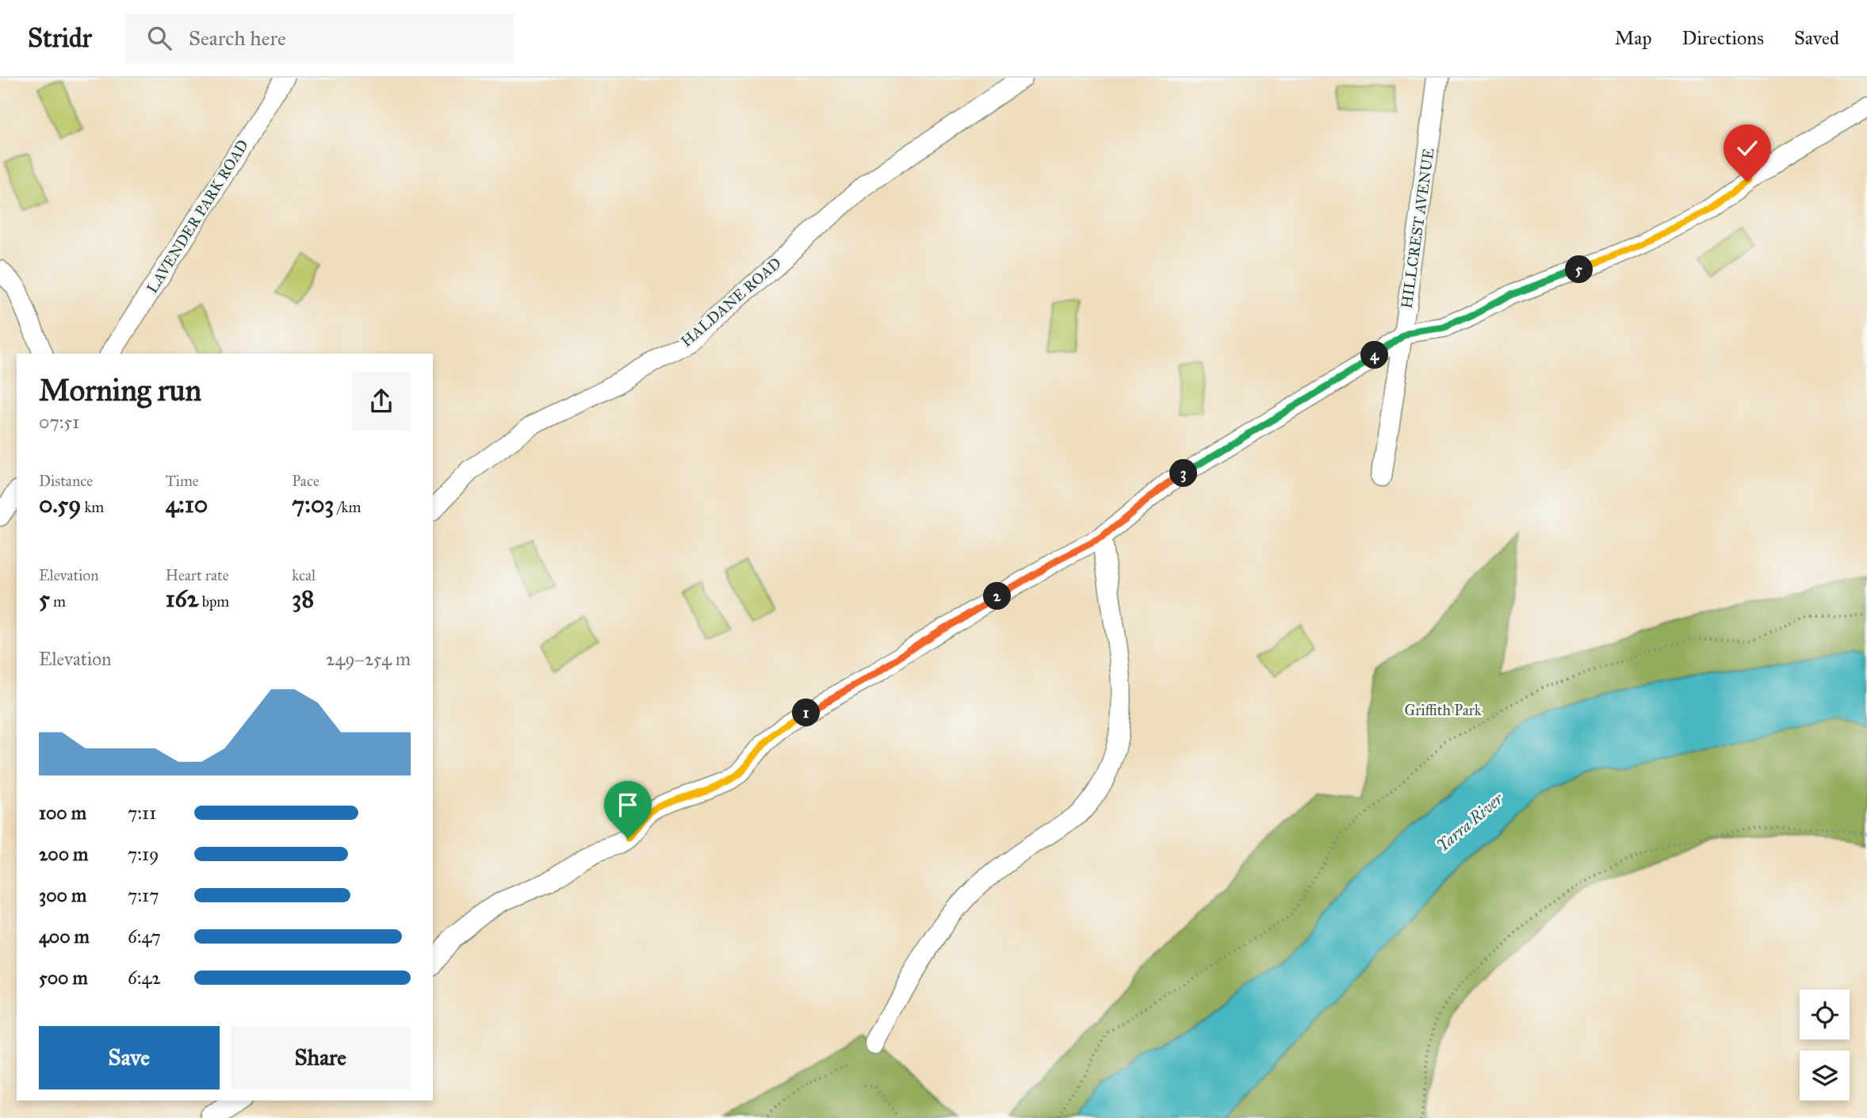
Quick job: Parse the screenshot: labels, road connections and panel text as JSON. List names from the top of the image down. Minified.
{"streets":{"street":["LAVENDER PARK ROAD","HILLCREST AVENUE","HALDANE ROAD"]},"water":["Yarra River"],"parks":["Griffith Park"],"page":{"header":"Stridr","search":"Search here","nav":["Map","Directions","Saved"],"pins":["5","4","3","2","1"],"heading":["Morning run","07:51"],"stats":[["Distance","0.59 km"],["Time","4:10"],["Pace","7:03 /km"],["Elevation","5 m"],["Heart rate","162 bpm"],["kcal","38"]],"chart":["Elevation","249–254 m"],"list":[{"name":"100 m","note":"7:11"},{"name":"200 m","note":"7:19"},{"name":"300 m","note":"7:17"},{"name":"400 m","note":"6:47"},{"name":"500 m","note":"6:42"}],"buttons":["Save","Share"]}}
